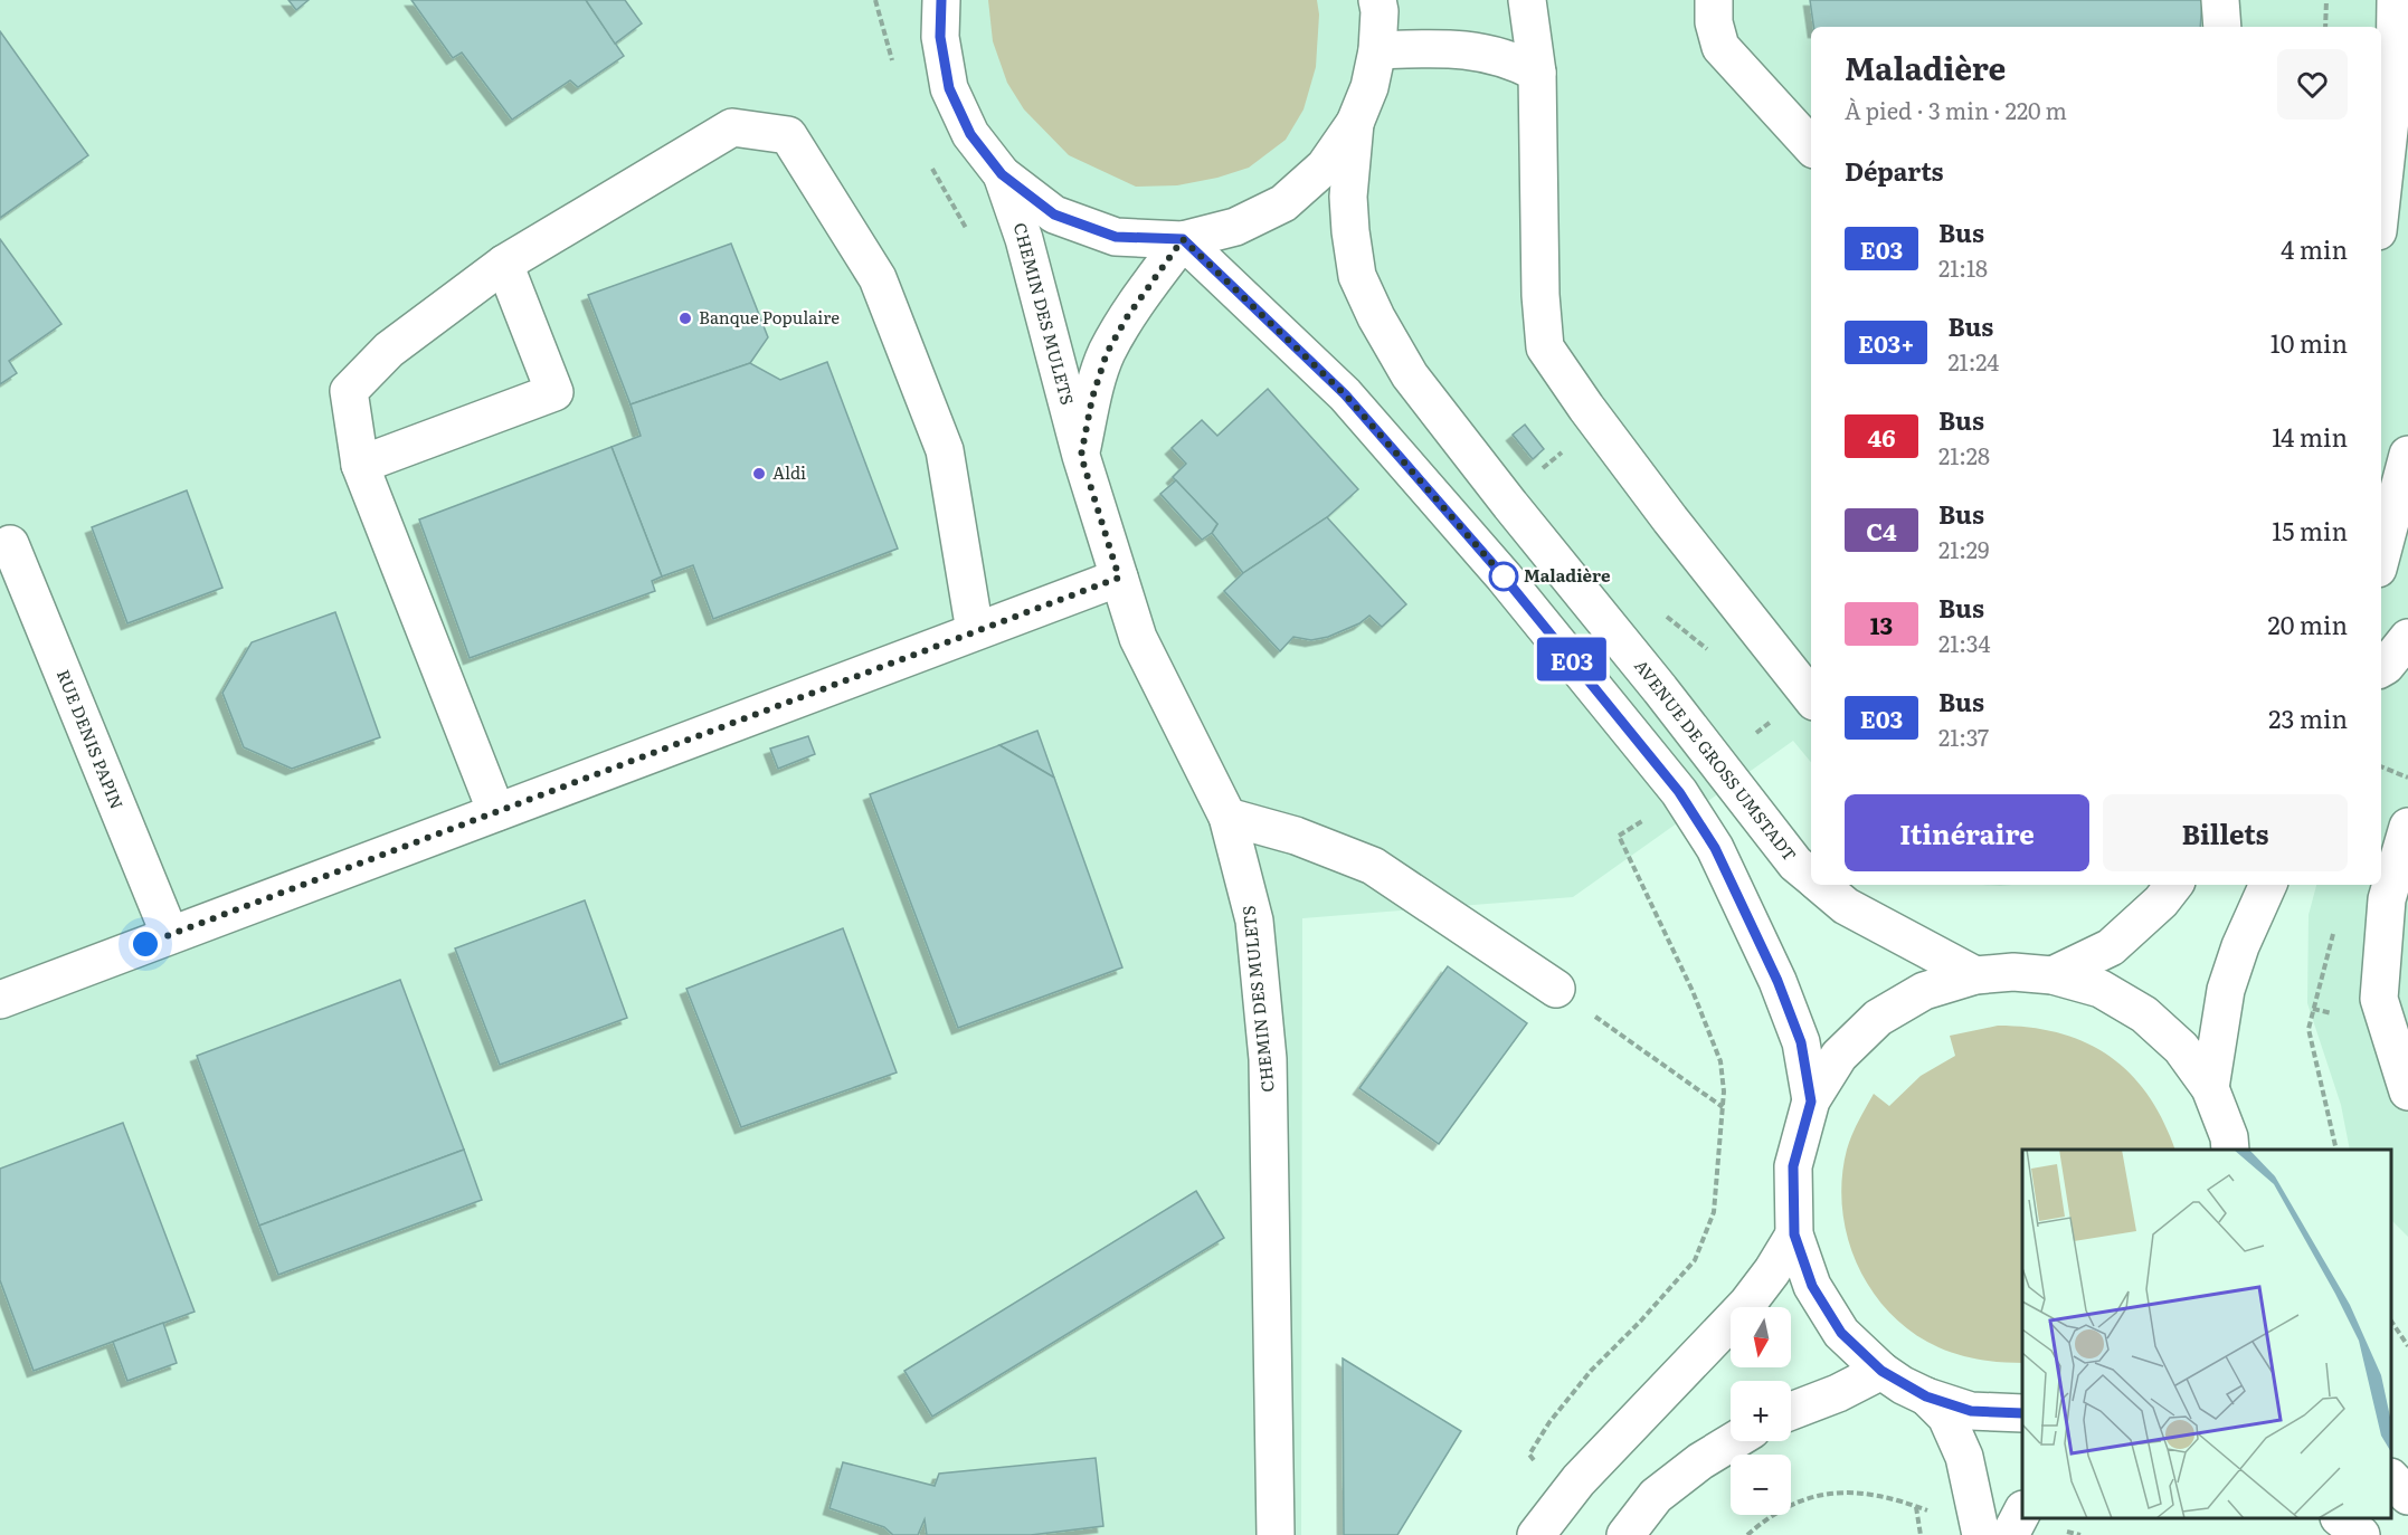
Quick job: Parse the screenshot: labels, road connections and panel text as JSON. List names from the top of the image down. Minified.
{"streets":{"main road":["CHEMIN DES MULETS","RUE DENIS PAPIN","AVENUE DE GROSS UMSTADT"]},"places":["Banque Populaire","Aldi","Maladière"],"lines":["bus line E03"],"north":"bottom","page":{"on_map":"E03","heading":[["Maladière","À pied · 3 min · 220 m"],"Départs"],"list":[{"mark":"E03","name":"Bus","note":"21:18","value":"4 min"},{"mark":"E03+","name":"Bus","note":"21:24","value":"10 min"},{"mark":"46","name":"Bus","note":"21:28","value":"14 min"},{"mark":"C4","name":"Bus","note":"21:29","value":"15 min"},{"mark":"13","name":"Bus","note":"21:34","value":"20 min"},{"mark":"E03","name":"Bus","note":"21:37","value":"23 min"}],"buttons":["Itinéraire","Billets"],"map_buttons":["+","−"]}}
